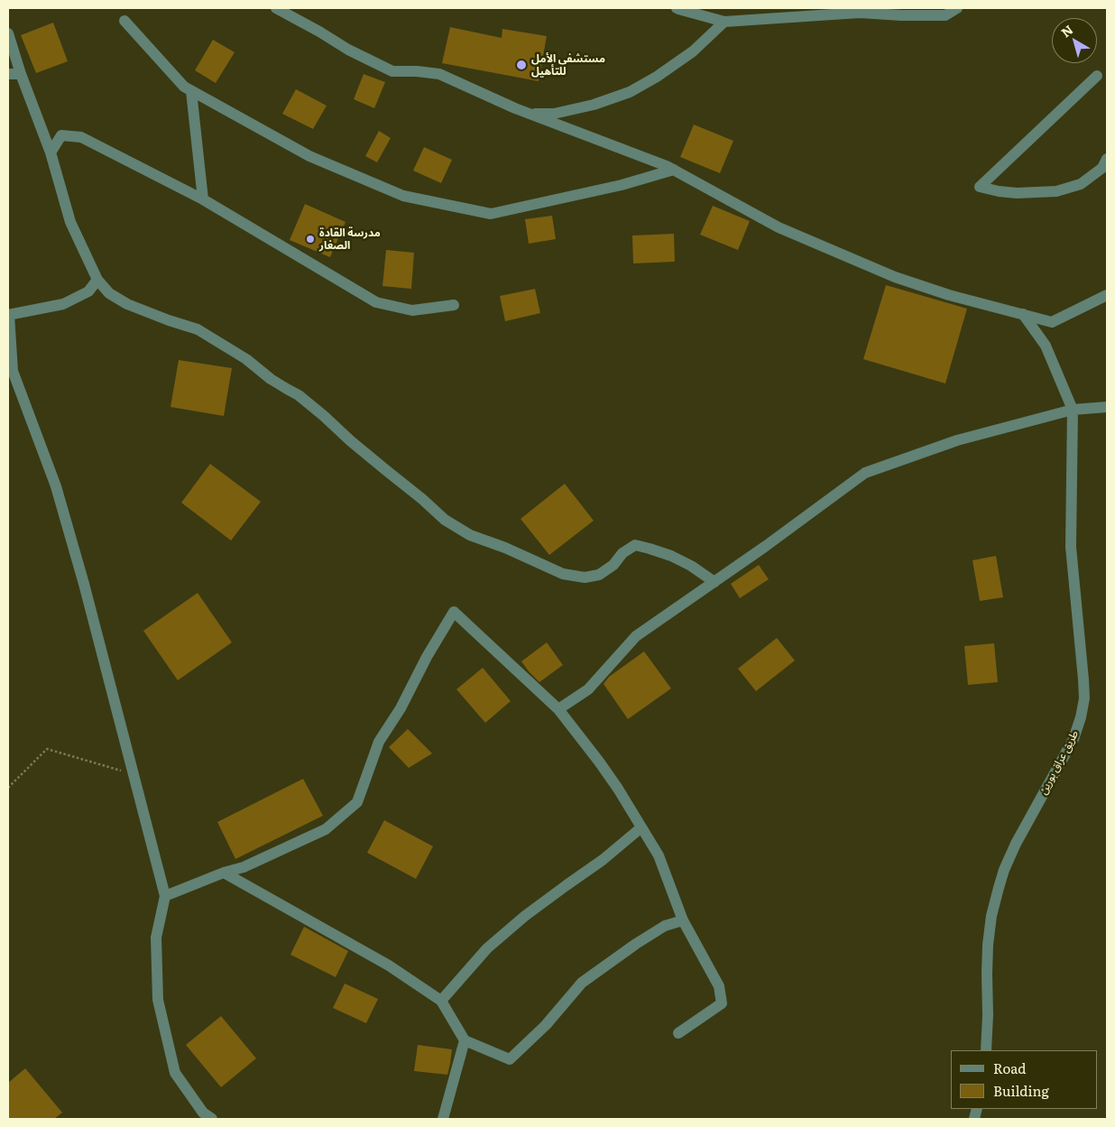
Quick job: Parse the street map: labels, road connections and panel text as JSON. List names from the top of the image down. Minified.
{"streets":{"street":["طريق عراق بورين"]},"places":["مستشفى الأمل للتأهيل","مدرسة القادة الصغار"],"legend":["Road","Building"],"north":"top left"}
